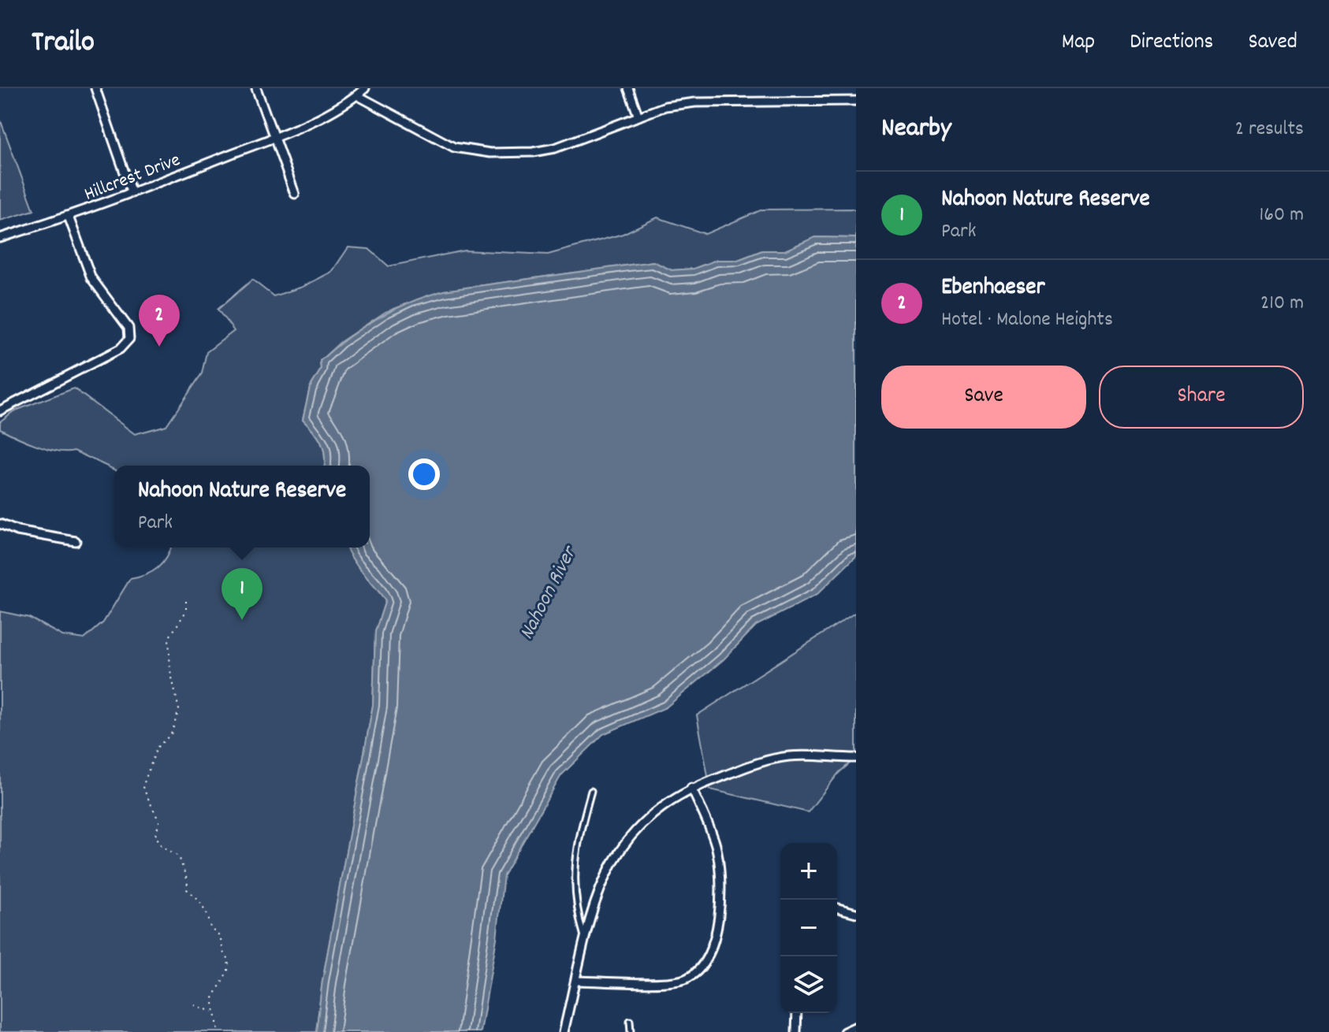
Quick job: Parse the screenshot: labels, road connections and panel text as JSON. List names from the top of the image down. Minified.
{"streets":{"street":["Hillcrest Drive"]},"water":["Nahoon River"],"page":{"header":"Trailo","nav":["Map","Directions","Saved"],"heading":["Nearby","2 results"],"list":[{"mark":"1","name":"Nahoon Nature Reserve","note":"Park","value":"160 m"},{"mark":"2","name":"Ebenhaeser","note":"Hotel · Malone Heights","value":"210 m"}],"pins":["2","1"],"buttons":["Save","Share"],"popup":["Nahoon Nature Reserve","Park"],"map_buttons":["+","−"]}}
